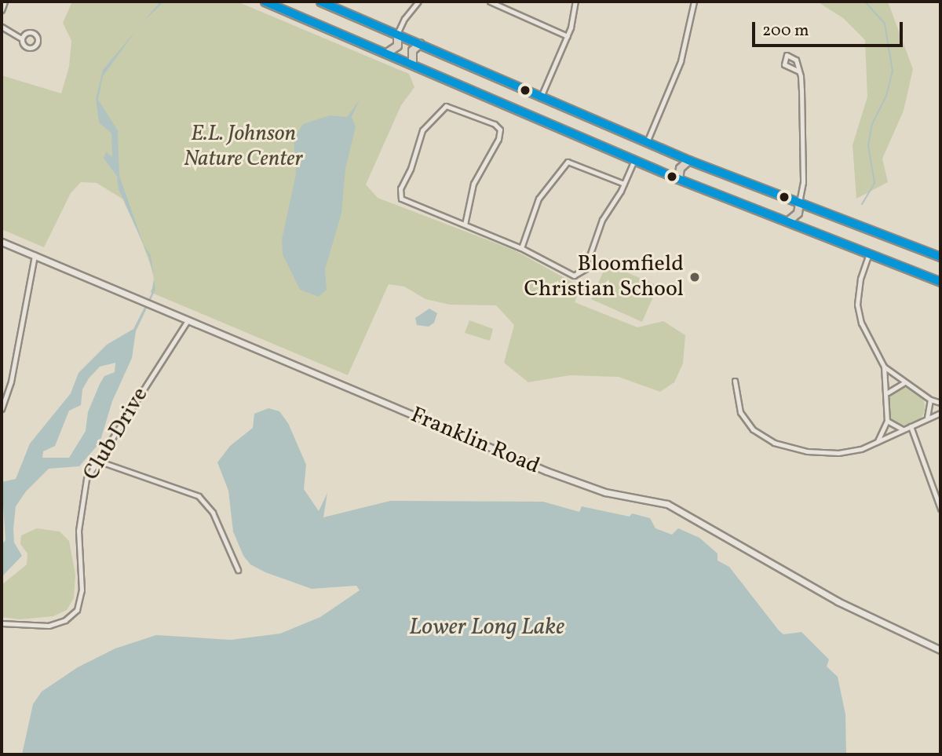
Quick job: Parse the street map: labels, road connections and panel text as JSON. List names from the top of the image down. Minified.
{"streets":{"street":["Club Drive","Franklin Road"]},"crossings":[["Club Drive","Franklin Road"]],"water":["Lower Long Lake"],"parks":["E.L. Johnson Nature Center"],"places":["Bloomfield Christian School"],"scale_bar":"200 m"}
